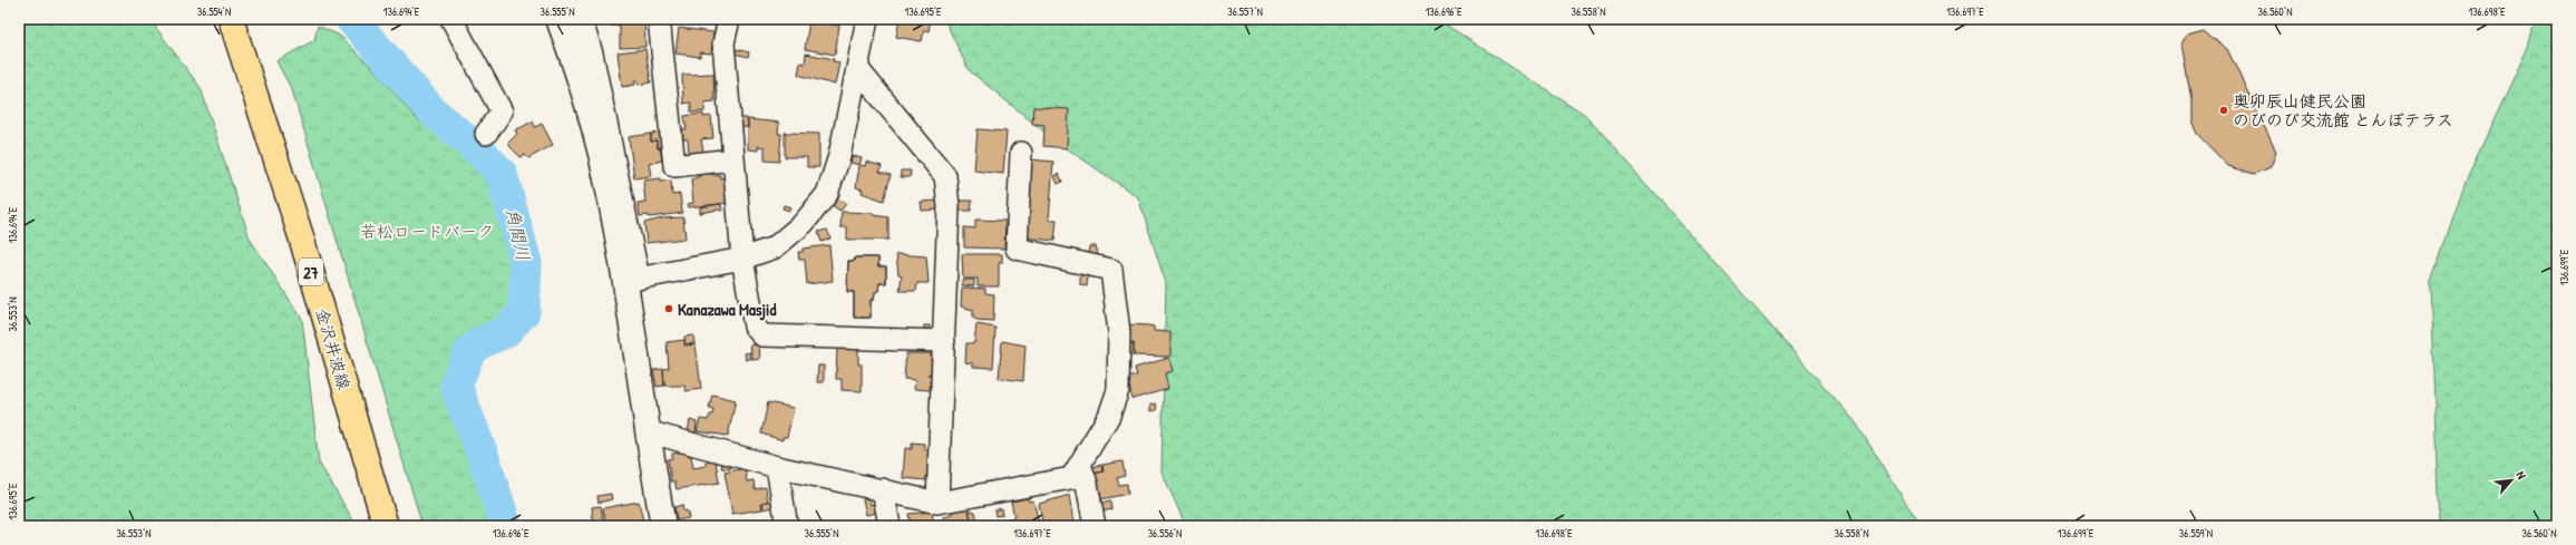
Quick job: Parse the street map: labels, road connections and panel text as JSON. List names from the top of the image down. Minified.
{"streets":{"main road":["27","金沢井波線"]},"water":["角間川"],"parks":["若松ロードパーク"],"places":["奥卯辰山健民公園 のびのび交流館 とんぼテラス","Kanazawa Masjid"],"north":"top right","coordinates":["36.554°N","136.694°E","36.555°N","136.695°E","36.557°N","136.696°E","36.558°N","136.697°E","36.560°N","136.698°E","136.699°E","36.553°N","36.556°N","36.559°N"]}
